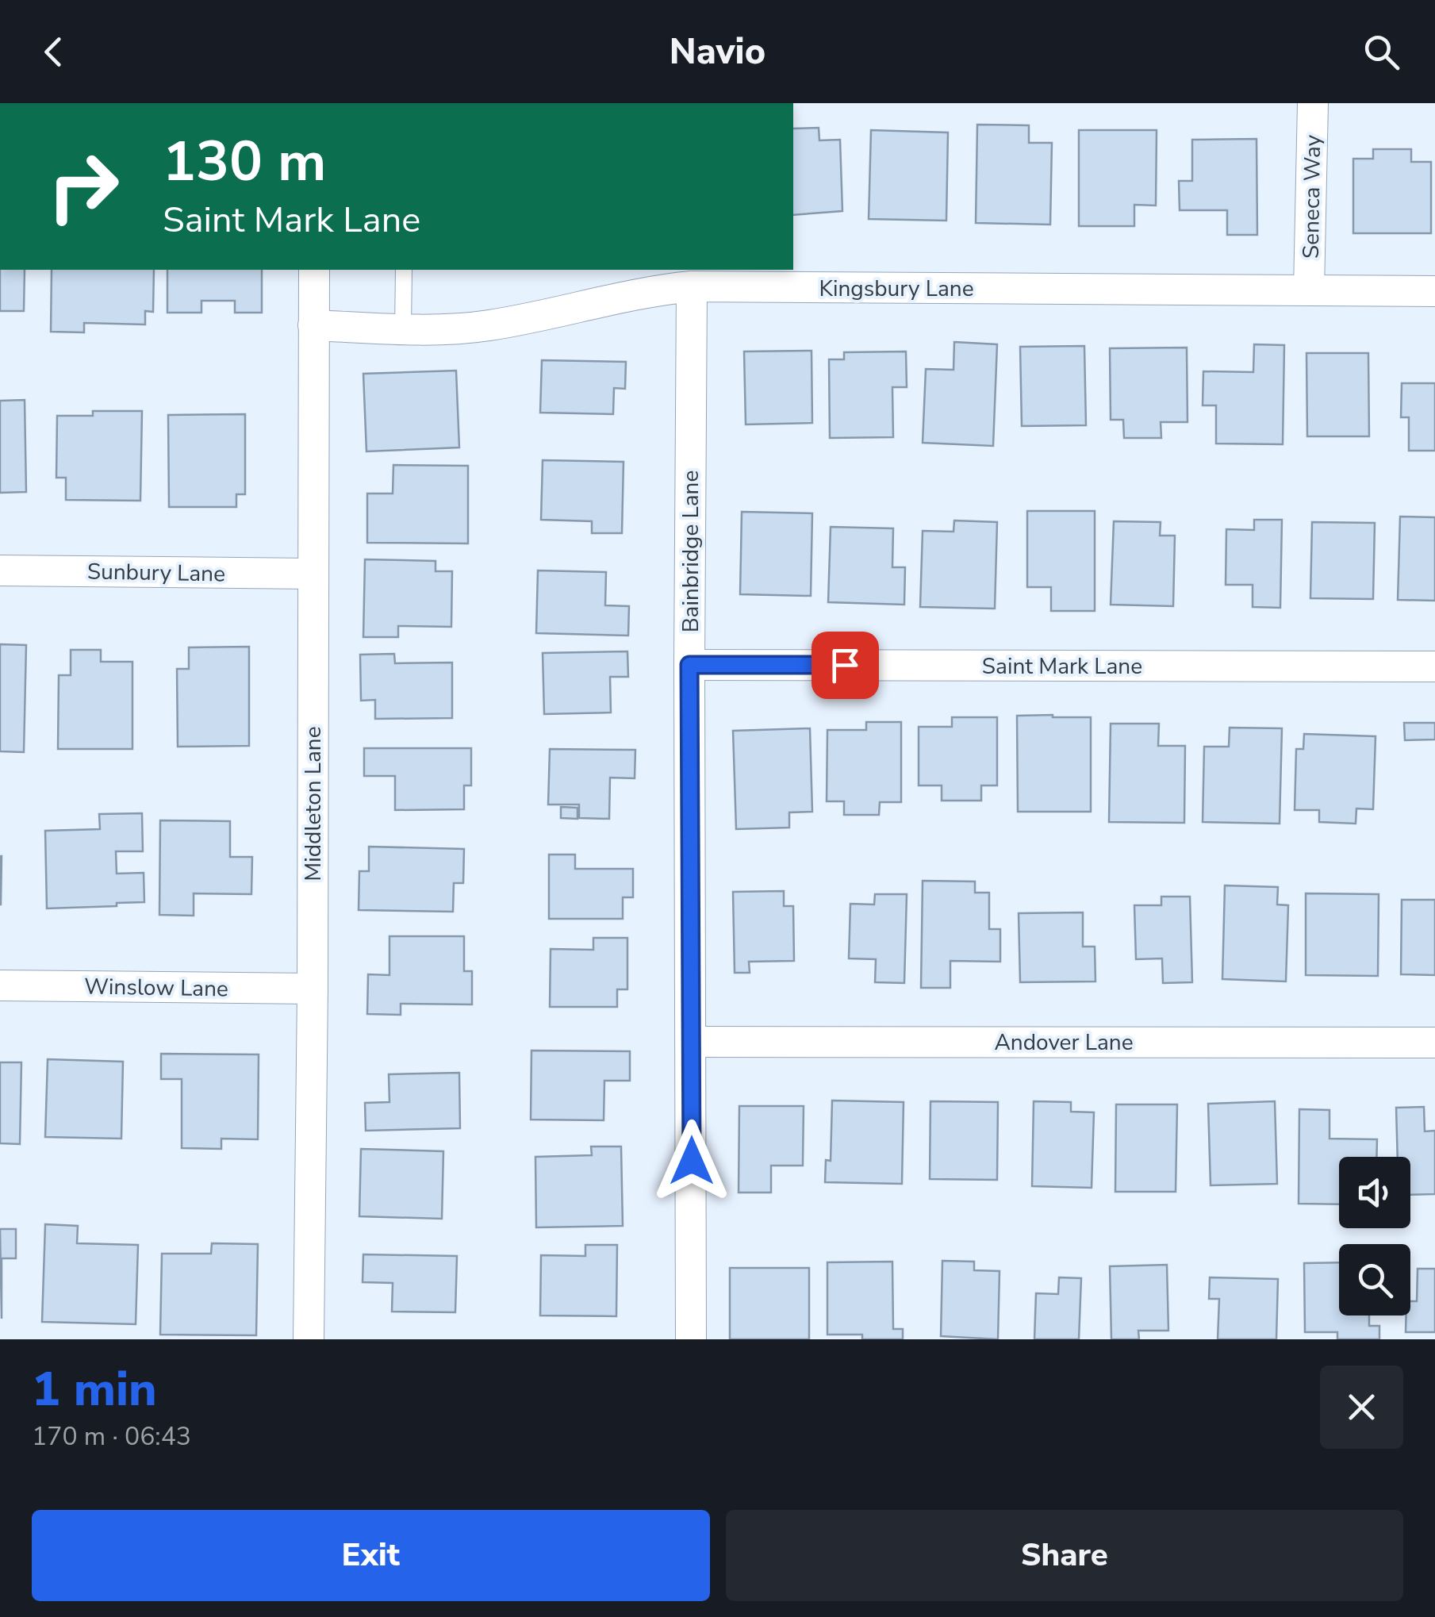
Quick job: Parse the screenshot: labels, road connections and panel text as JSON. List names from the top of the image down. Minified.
{"streets":{"street":["Seneca Way","Kingsbury Lane","Bainbridge Lane","Sunbury Lane","Saint Mark Lane","Middleton Lane","Winslow Lane","Andover Lane"]},"crossings":[["Seneca Way","Kingsbury Lane"],["Kingsbury Lane","Bainbridge Lane"],["Kingsbury Lane","Middleton Lane"],["Bainbridge Lane","Saint Mark Lane"],["Bainbridge Lane","Andover Lane"],["Sunbury Lane","Middleton Lane"],["Middleton Lane","Winslow Lane"]],"page":{"header":"Navio","turn":["130 m","Saint Mark Lane"],"heading":["1 min","170 m · 06:43"],"buttons":["Exit","Share"]}}
